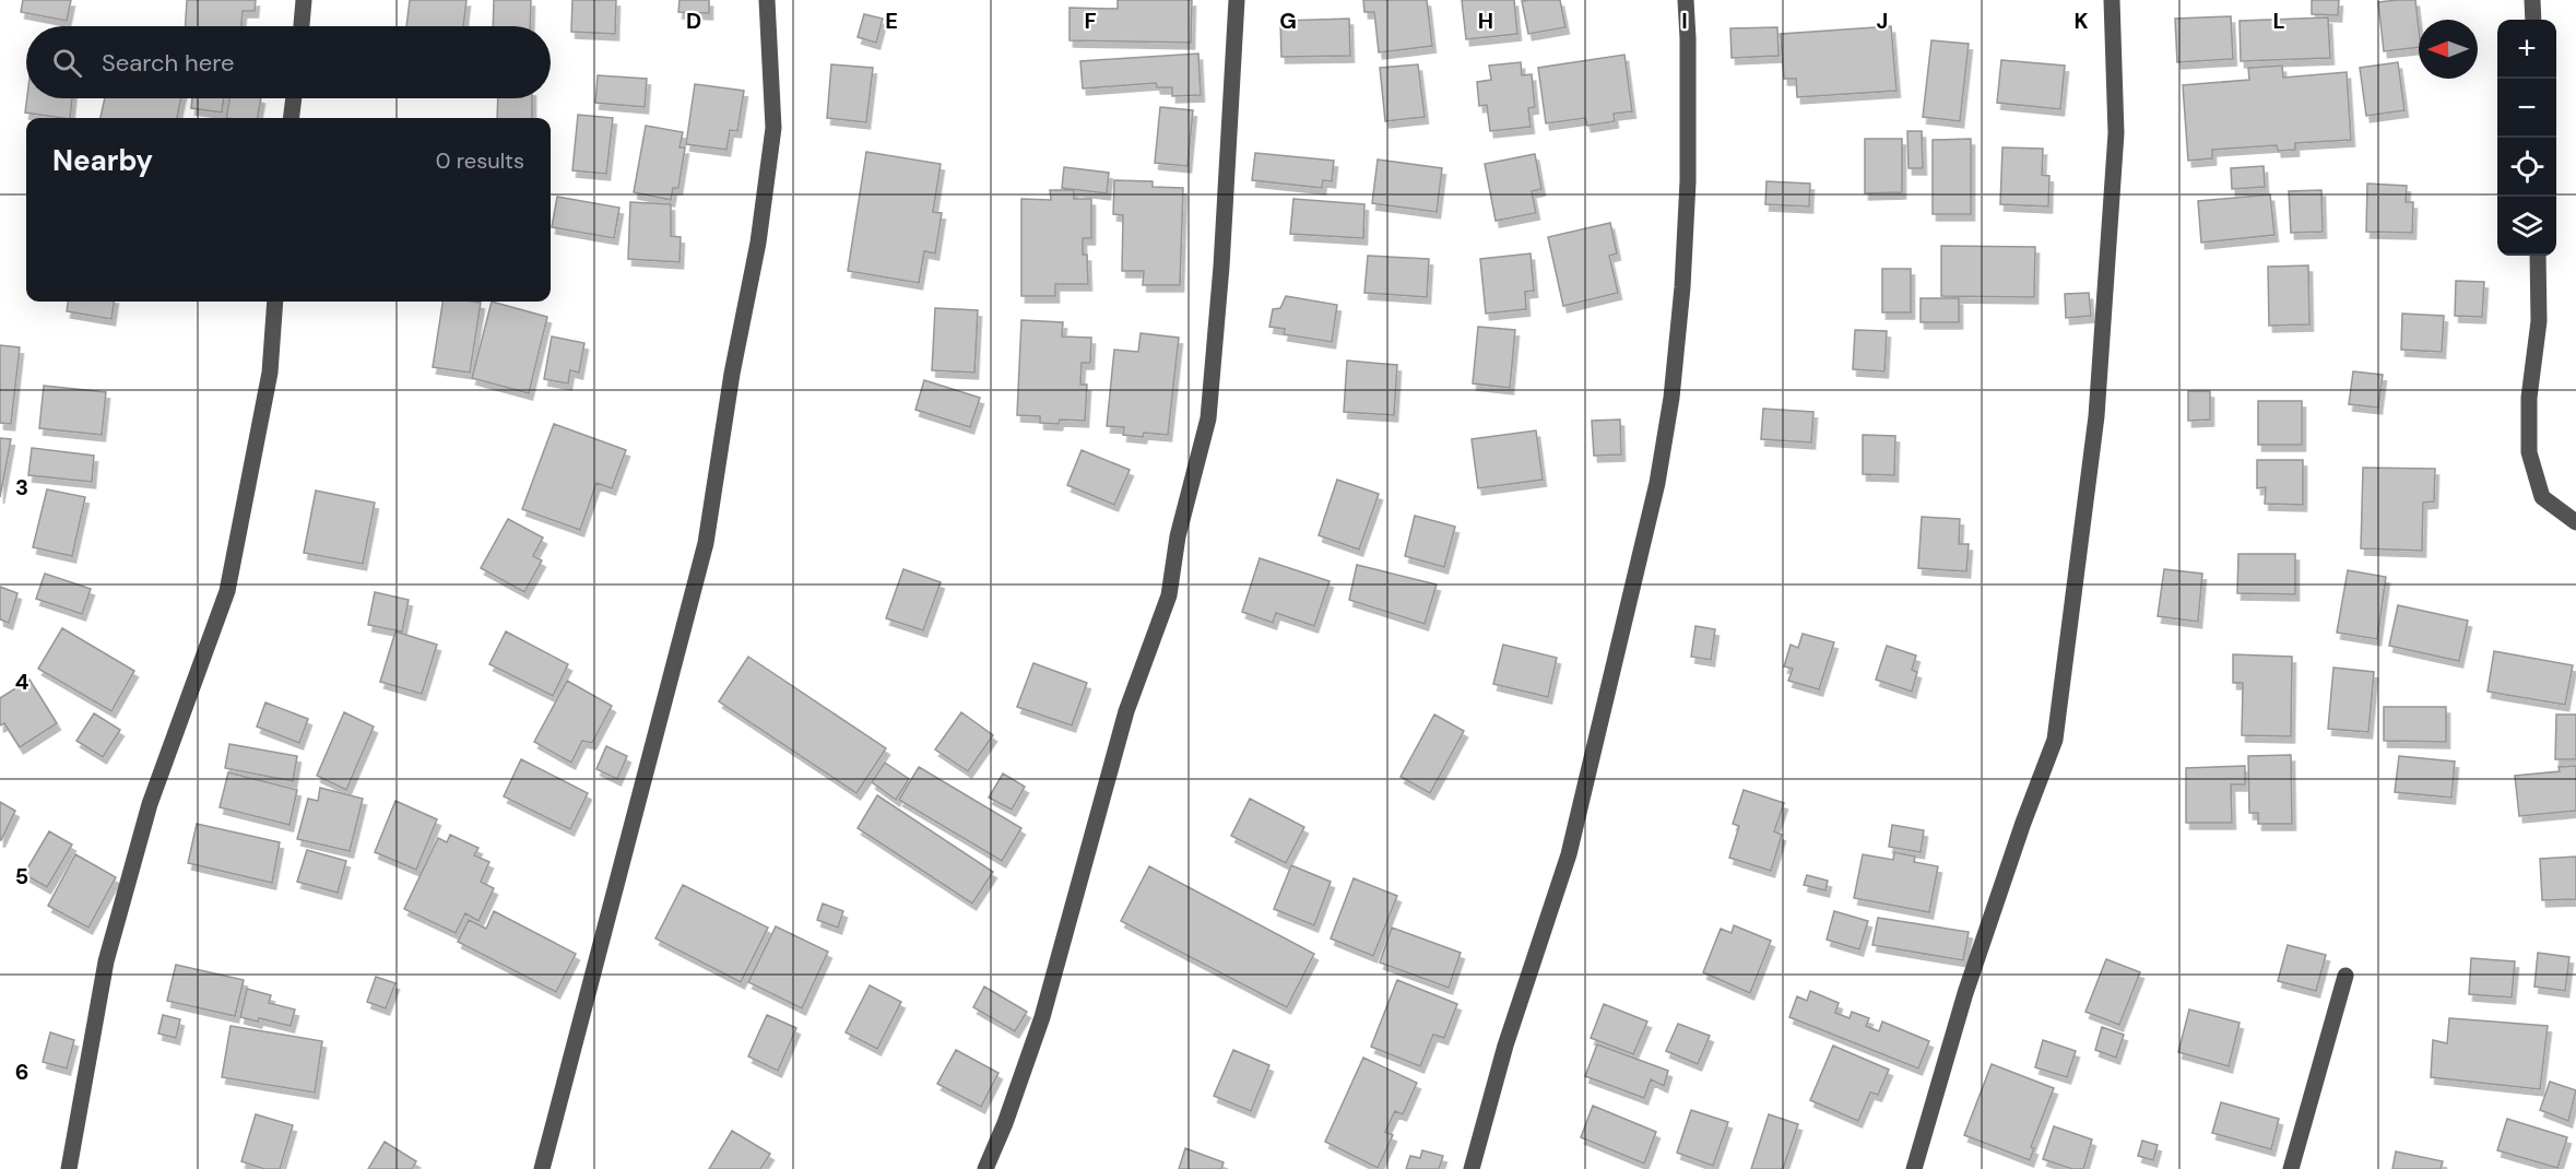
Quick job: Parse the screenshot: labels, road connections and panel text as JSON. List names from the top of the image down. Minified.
{"north":"left","page":{"map_buttons":["+","−"],"search":"Search here","heading":["Nearby","0 results"]},"grid":{"columns":["D","E","F","G","H","I","J","K","L"],"rows":["3","4","5","6"]}}
